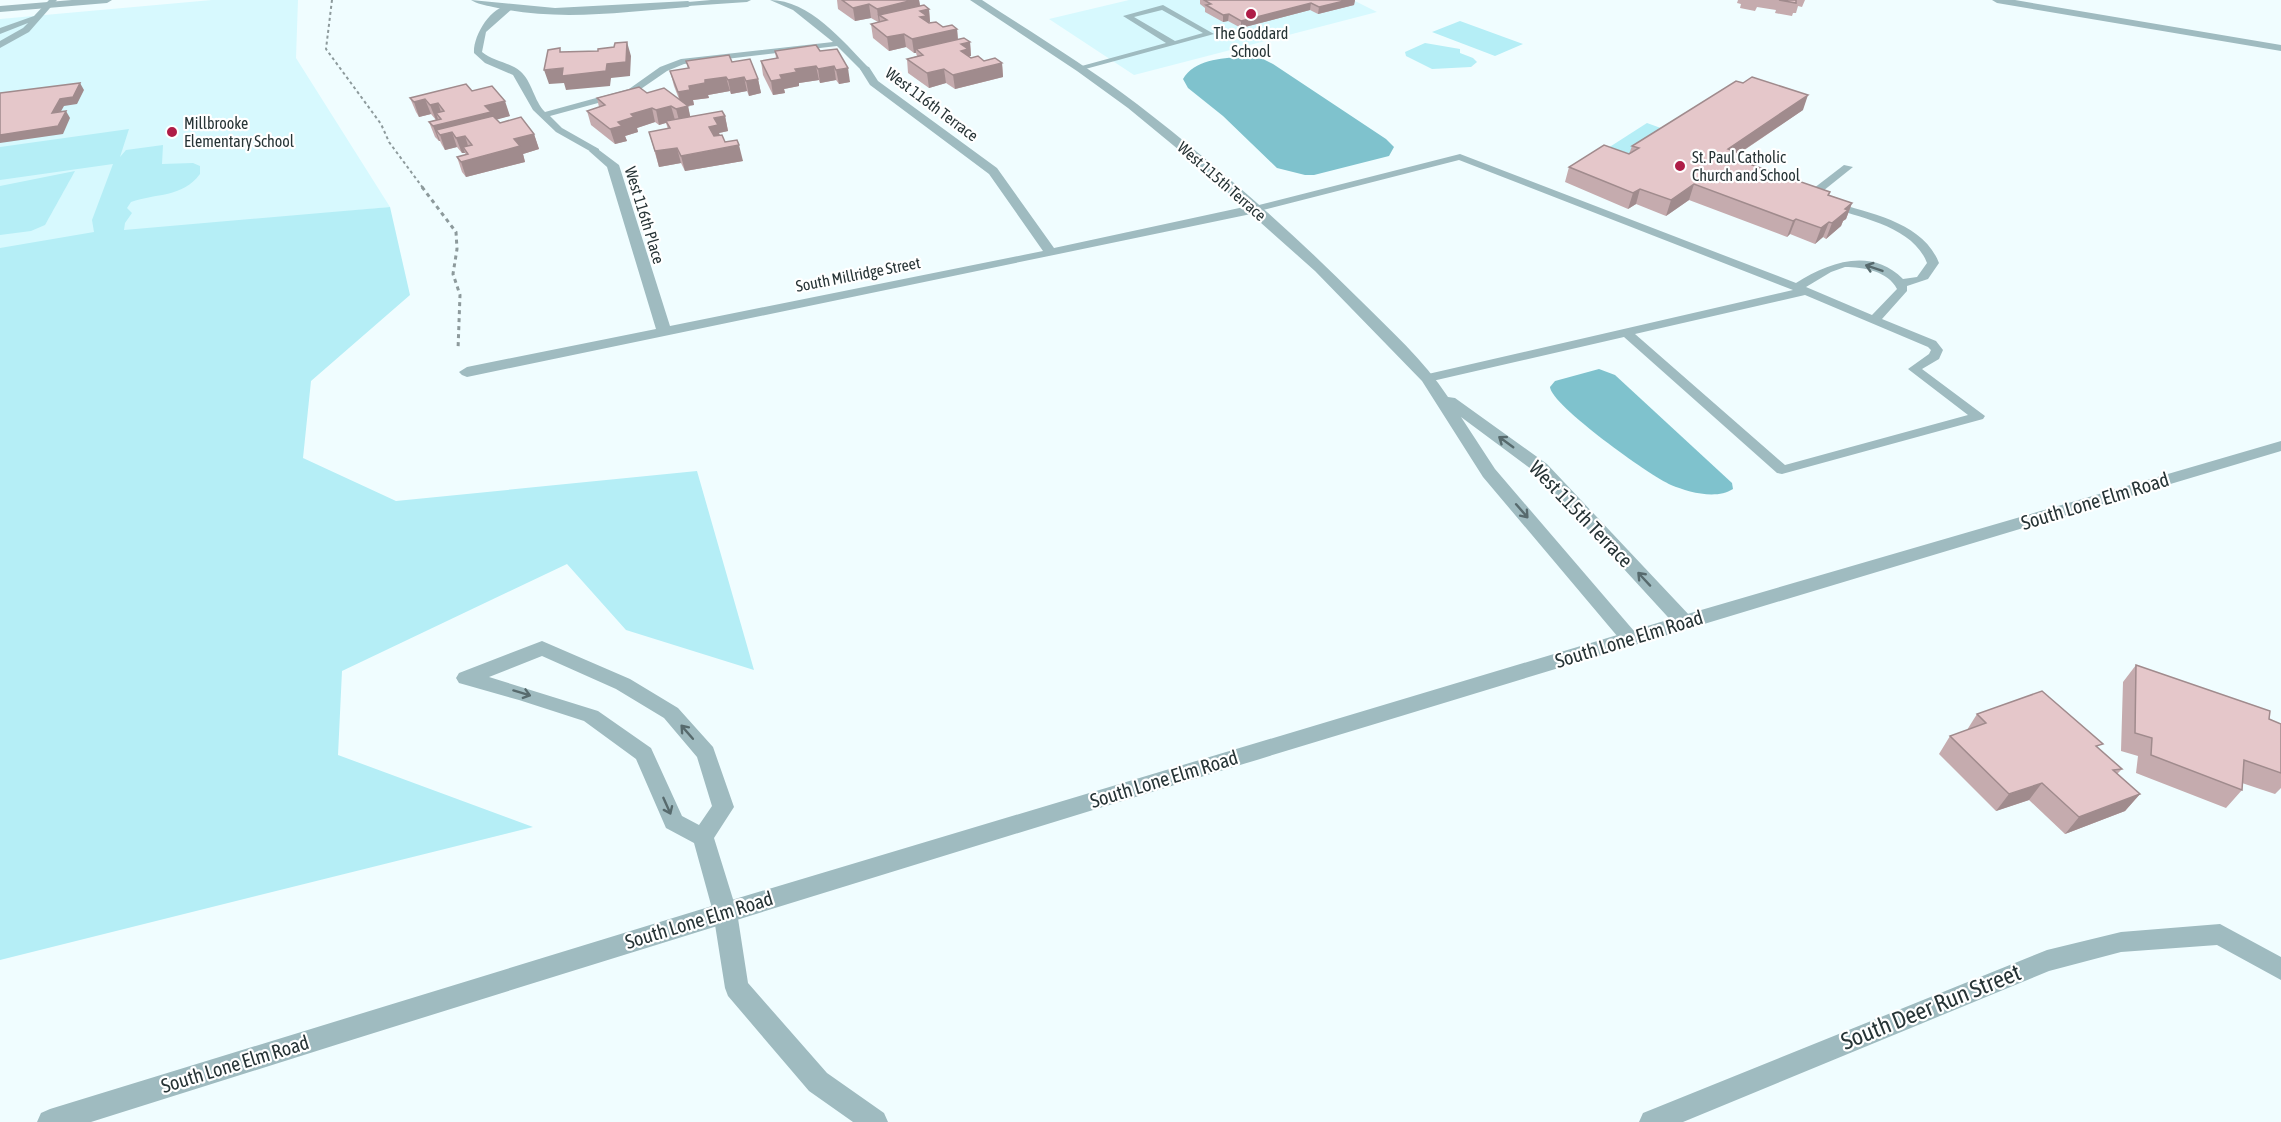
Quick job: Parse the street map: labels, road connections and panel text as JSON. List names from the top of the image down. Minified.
{"streets":{"street":["West 116th Terrace","West 115th Terrace","West 116th Place","South Millridge Street","South Lone Elm Road","South Deer Run Street"]},"crossings":[["West 116th Terrace","South Millridge Street"],["West 115th Terrace","South Millridge Street"],["West 115th Terrace","South Lone Elm Road"],["West 116th Place","South Millridge Street"]],"places":["The Goddard School","Millbrooke Elementary School","St. Paul Catholic Church and School"]}
